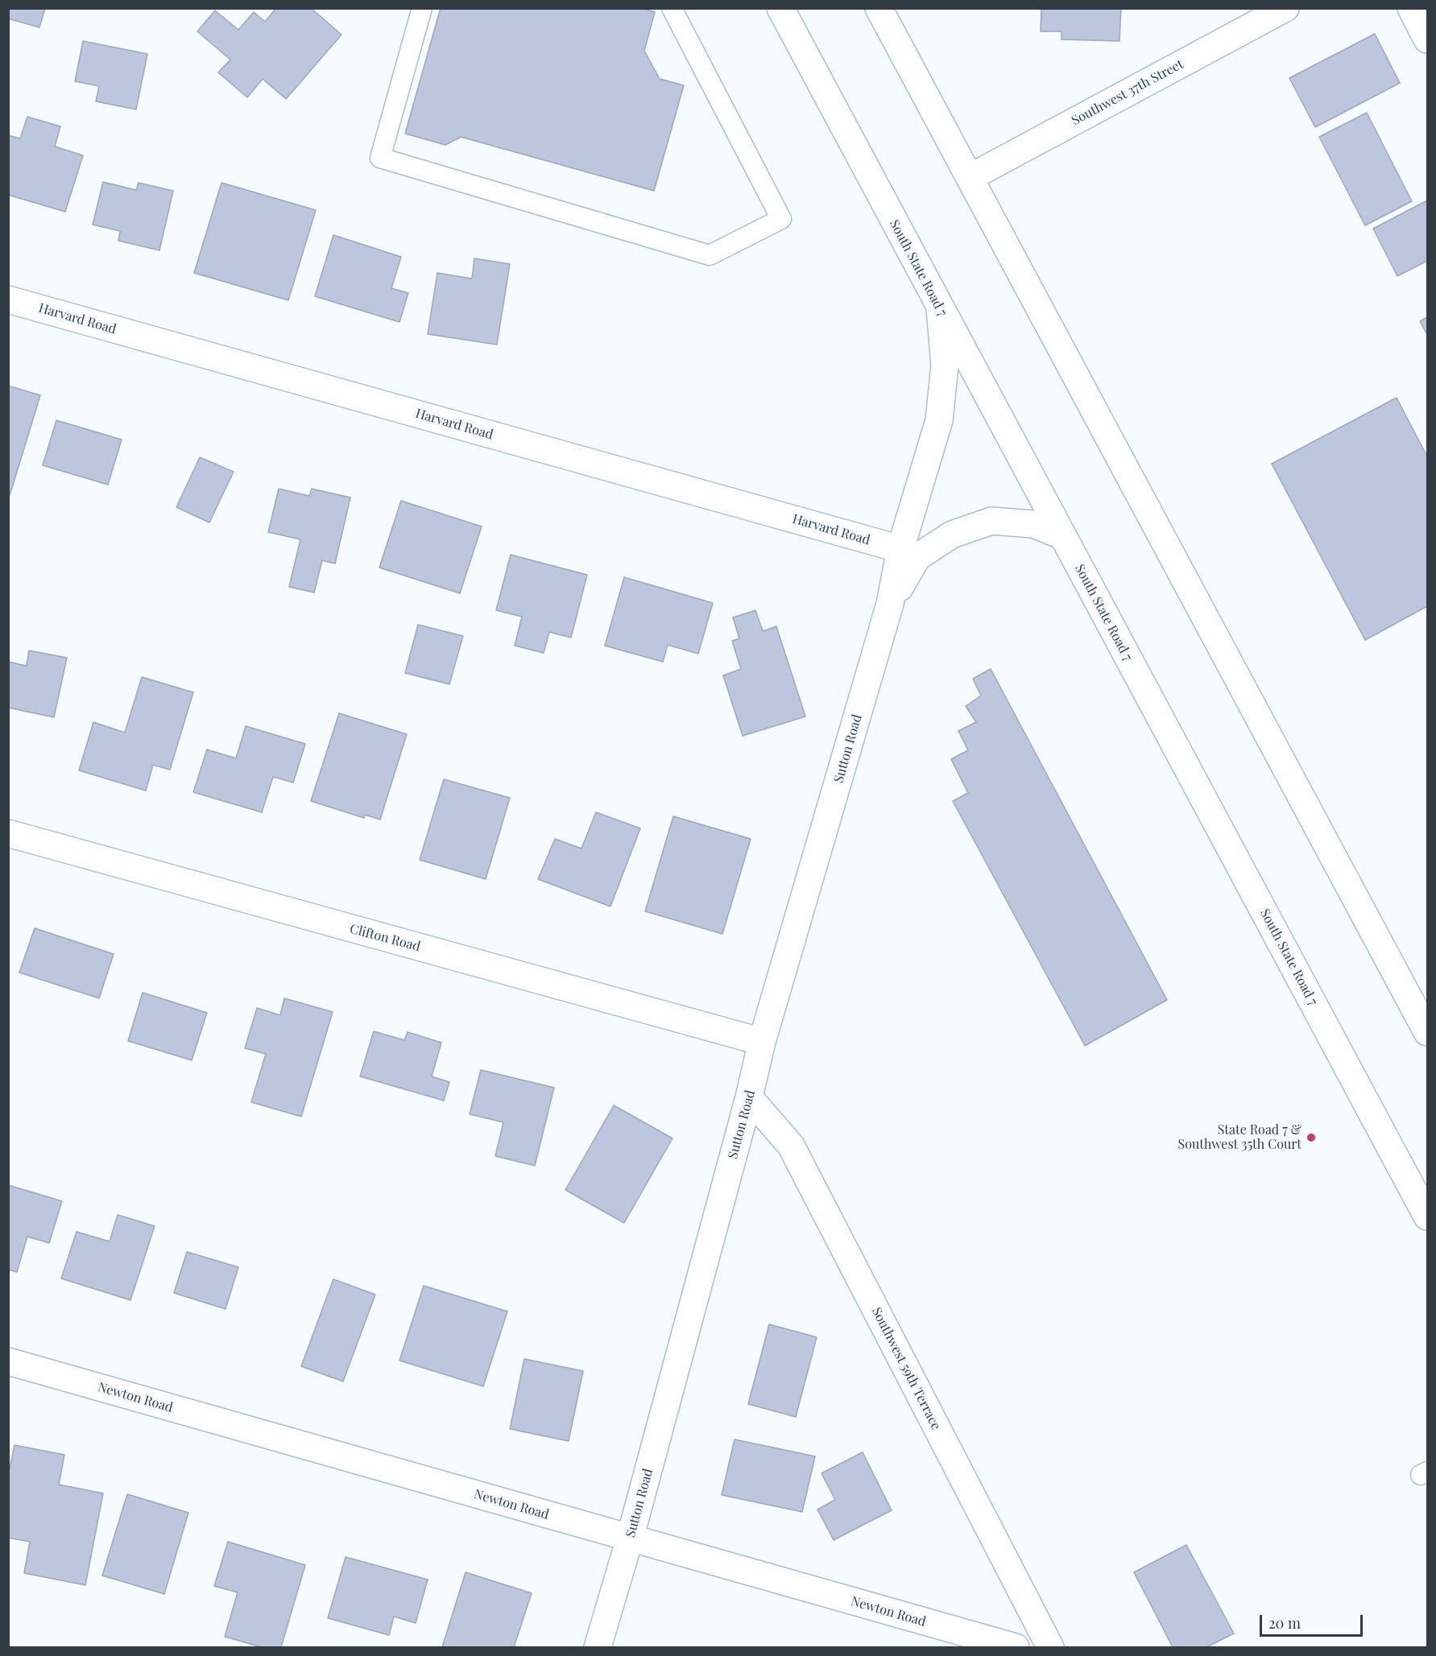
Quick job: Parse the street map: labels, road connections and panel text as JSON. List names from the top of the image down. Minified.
{"streets":{"street":["Southwest 37th Street","South State Road 7","Harvard Road","Sutton Road","Clifton Road","Southwest 59th Terrace","Newton Road"]},"crossings":[["South State Road 7","Sutton Road"],["Harvard Road","Sutton Road"],["Sutton Road","Clifton Road"],["Sutton Road","Southwest 59th Terrace"],["Sutton Road","Newton Road"]],"places":["State Road 7 & Southwest 35th Court"],"scale_bar":"20 m"}
